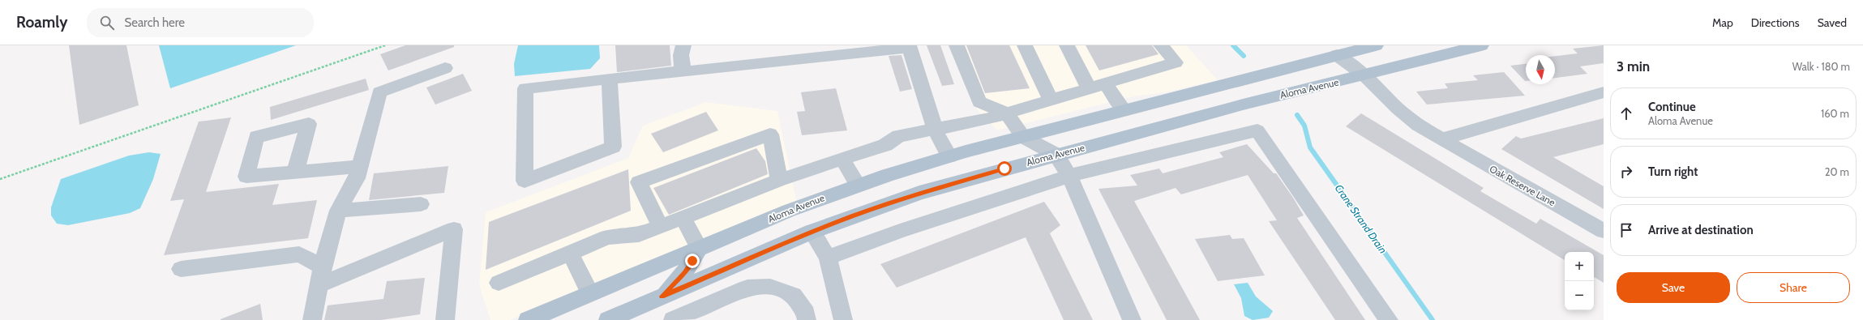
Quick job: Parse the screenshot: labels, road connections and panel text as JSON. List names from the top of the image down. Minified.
{"streets":{"main road":["Aloma Avenue"],"street":["Oak Reserve Lane"]},"crossings":[["Aloma Avenue","Oak Reserve Lane"]],"water":["Crane Strand Drain"],"north":"bottom","page":{"header":"Roamly","search":"Search here","nav":["Map","Directions","Saved"],"heading":["3 min","Walk · 180 m"],"list":[["Continue","Aloma Avenue","160 m"],["Turn right","20 m"],"Arrive at destination"],"map_buttons":["+","−"],"buttons":["Save","Share"]}}
